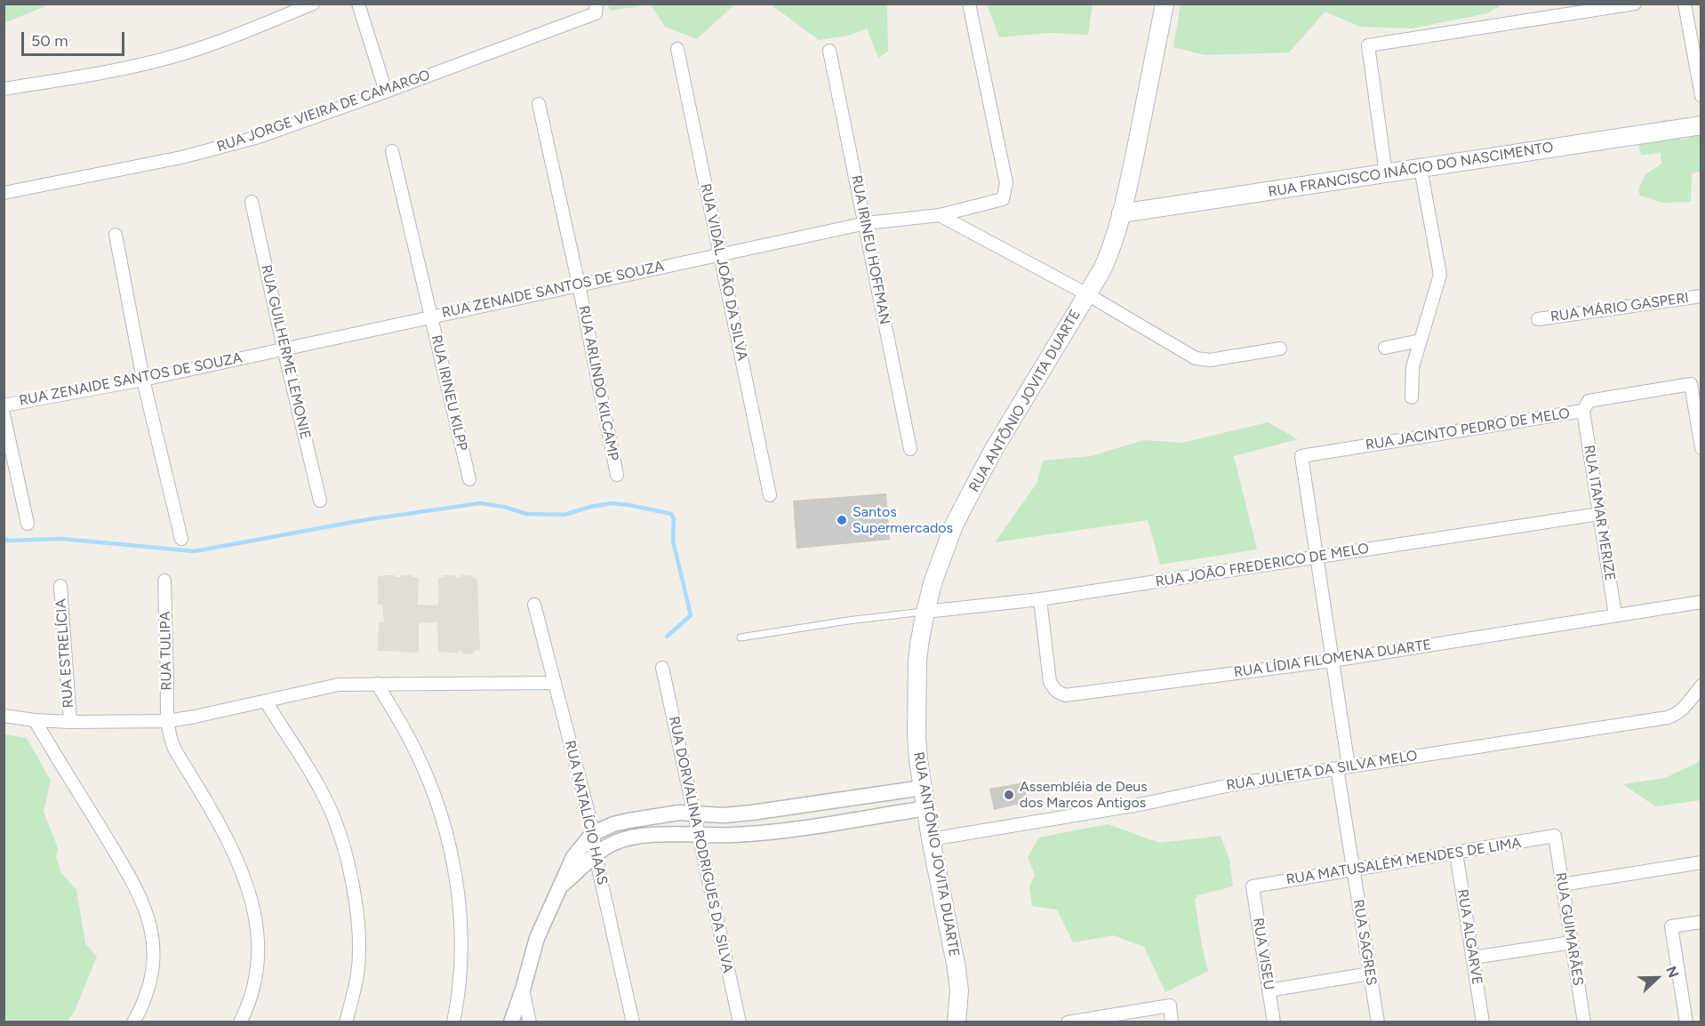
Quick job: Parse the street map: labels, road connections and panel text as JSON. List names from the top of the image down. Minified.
{"streets":{"main road":["RUA FRANCISCO INÁCIO DO NASCIMENTO","RUA ANTÔNIO JOVITA DUARTE"],"street":["RUA JORGE VIEIRA DE CAMARGO","RUA IRINEU HOFFMAN","RUA VIDAL JOÃO DA SILVA","RUA ZENAIDE SANTOS DE SOUZA","RUA MÁRIO GASPERI","RUA GUILHERME LEMONIE","RUA ARLINDO KILCAMP","RUA IRINEU KILPP","RUA JACINTO PEDRO DE MELO","RUA ITAMAR MERIZE","RUA JOÃO FREDERICO DE MELO","RUA TULIPA","RUA ESTRELÍCIA","RUA LÍDIA FILOMENA DUARTE","RUA JULIETA DA SILVA MELO","RUA NATALÍCIO HAAS","RUA DORVALINA RODRIGUES DA SILVA","RUA MATUSALÉM MENDES DE LIMA","RUA GUIMARÃES","RUA ALGARVE","RUA SAGRES","RUA VISEU"]},"crossings":[["RUA FRANCISCO INÁCIO DO NASCIMENTO","RUA ANTÔNIO JOVITA DUARTE"],["RUA IRINEU HOFFMAN","RUA ZENAIDE SANTOS DE SOUZA"],["RUA VIDAL JOÃO DA SILVA","RUA ZENAIDE SANTOS DE SOUZA"],["RUA ZENAIDE SANTOS DE SOUZA","RUA GUILHERME LEMONIE"],["RUA ZENAIDE SANTOS DE SOUZA","RUA ARLINDO KILCAMP"],["RUA ZENAIDE SANTOS DE SOUZA","RUA IRINEU KILPP"],["RUA ANTÔNIO JOVITA DUARTE","RUA JOÃO FREDERICO DE MELO"],["RUA ANTÔNIO JOVITA DUARTE","RUA JULIETA DA SILVA MELO"],["RUA JACINTO PEDRO DE MELO","RUA ITAMAR MERIZE"],["RUA JACINTO PEDRO DE MELO","RUA SAGRES"],["RUA ITAMAR MERIZE","RUA JOÃO FREDERICO DE MELO"],["RUA ITAMAR MERIZE","RUA LÍDIA FILOMENA DUARTE"],["RUA JOÃO FREDERICO DE MELO","RUA LÍDIA FILOMENA DUARTE"],["RUA JOÃO FREDERICO DE MELO","RUA SAGRES"],["RUA LÍDIA FILOMENA DUARTE","RUA SAGRES"],["RUA JULIETA DA SILVA MELO","RUA SAGRES"],["RUA MATUSALÉM MENDES DE LIMA","RUA GUIMARÃES"],["RUA MATUSALÉM MENDES DE LIMA","RUA ALGARVE"],["RUA MATUSALÉM MENDES DE LIMA","RUA SAGRES"],["RUA MATUSALÉM MENDES DE LIMA","RUA VISEU"]],"places":["Santos Supermercados","Assembléia de Deus dos Marcos Antigos"],"scale_bar":"50 m","north":"right"}
